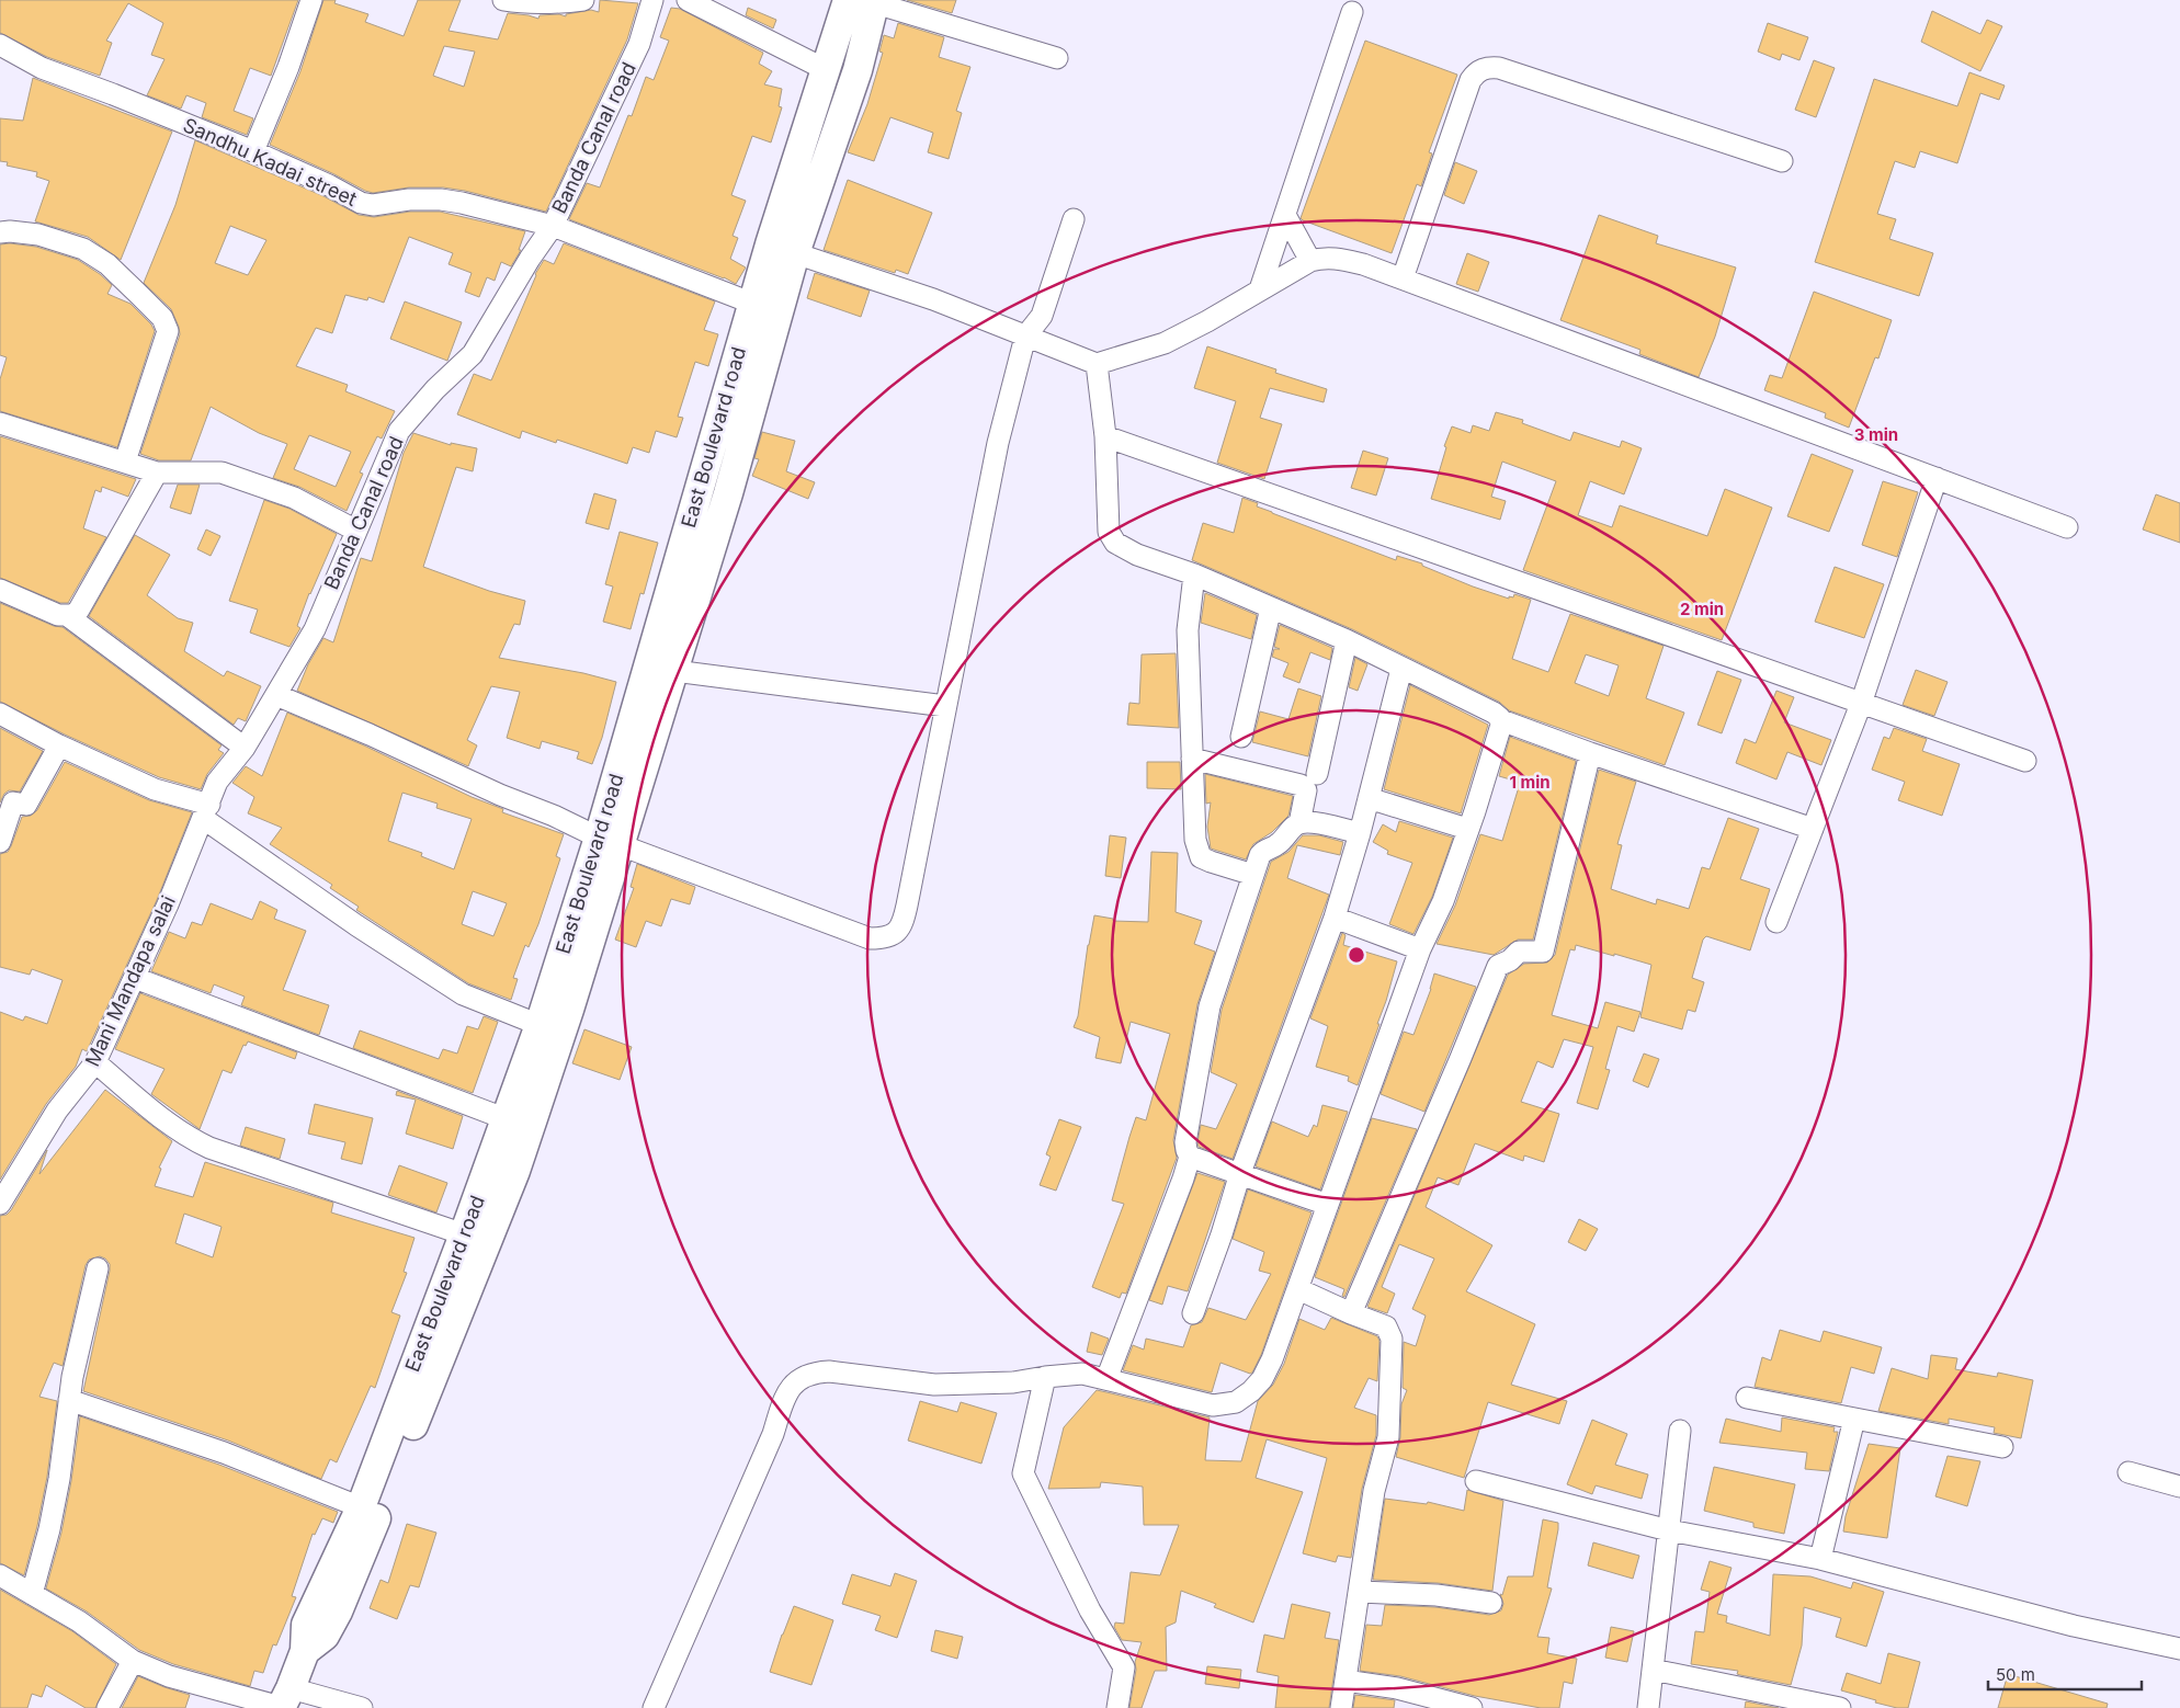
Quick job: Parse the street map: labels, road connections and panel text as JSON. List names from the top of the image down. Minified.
{"streets":{"main road":["East Boulevard road"],"street":["Banda Canal road","Sandhu Kadai street","Mani Mandapa salai"]},"crossings":[["Banda Canal road","Sandhu Kadai street"],["Banda Canal road","Mani Mandapa salai"],["Sandhu Kadai street","East Boulevard road"]],"scale_bar":"50 m","rings":["3 min","2 min","1 min"]}
